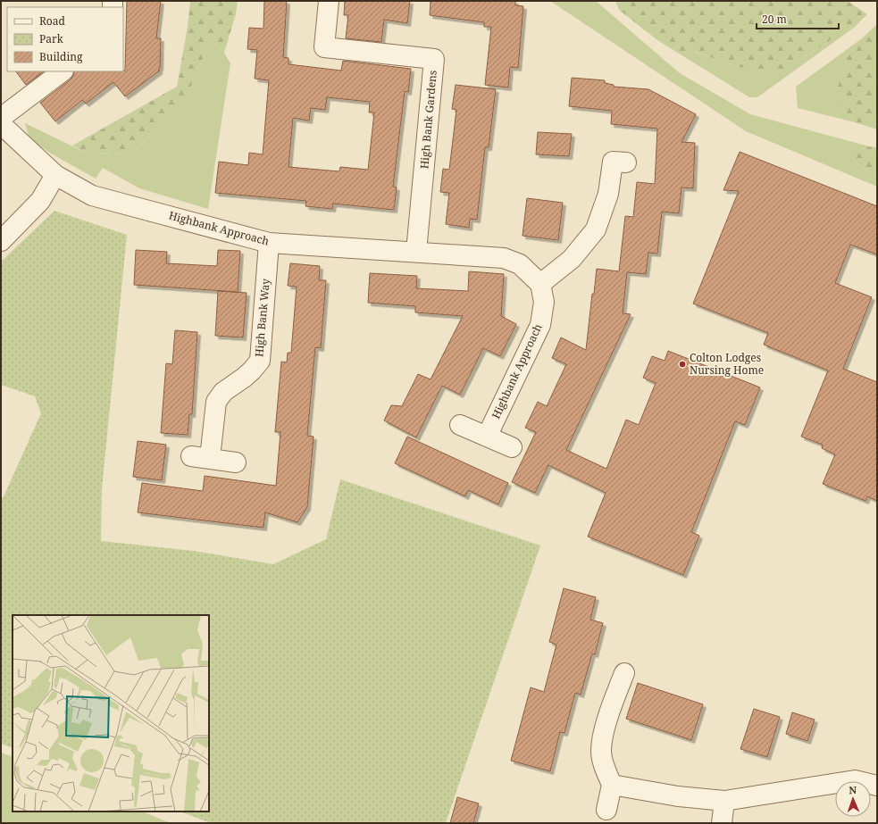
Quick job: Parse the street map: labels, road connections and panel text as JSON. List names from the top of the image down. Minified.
{"streets":{"street":["High Bank Gardens","Highbank Approach","High Bank Way"]},"crossings":[["High Bank Gardens","Highbank Approach"],["Highbank Approach","High Bank Way"]],"places":["Colton Lodges Nursing Home"],"legend":["Road","Park","Building"],"scale_bar":"20 m","north":"top"}
